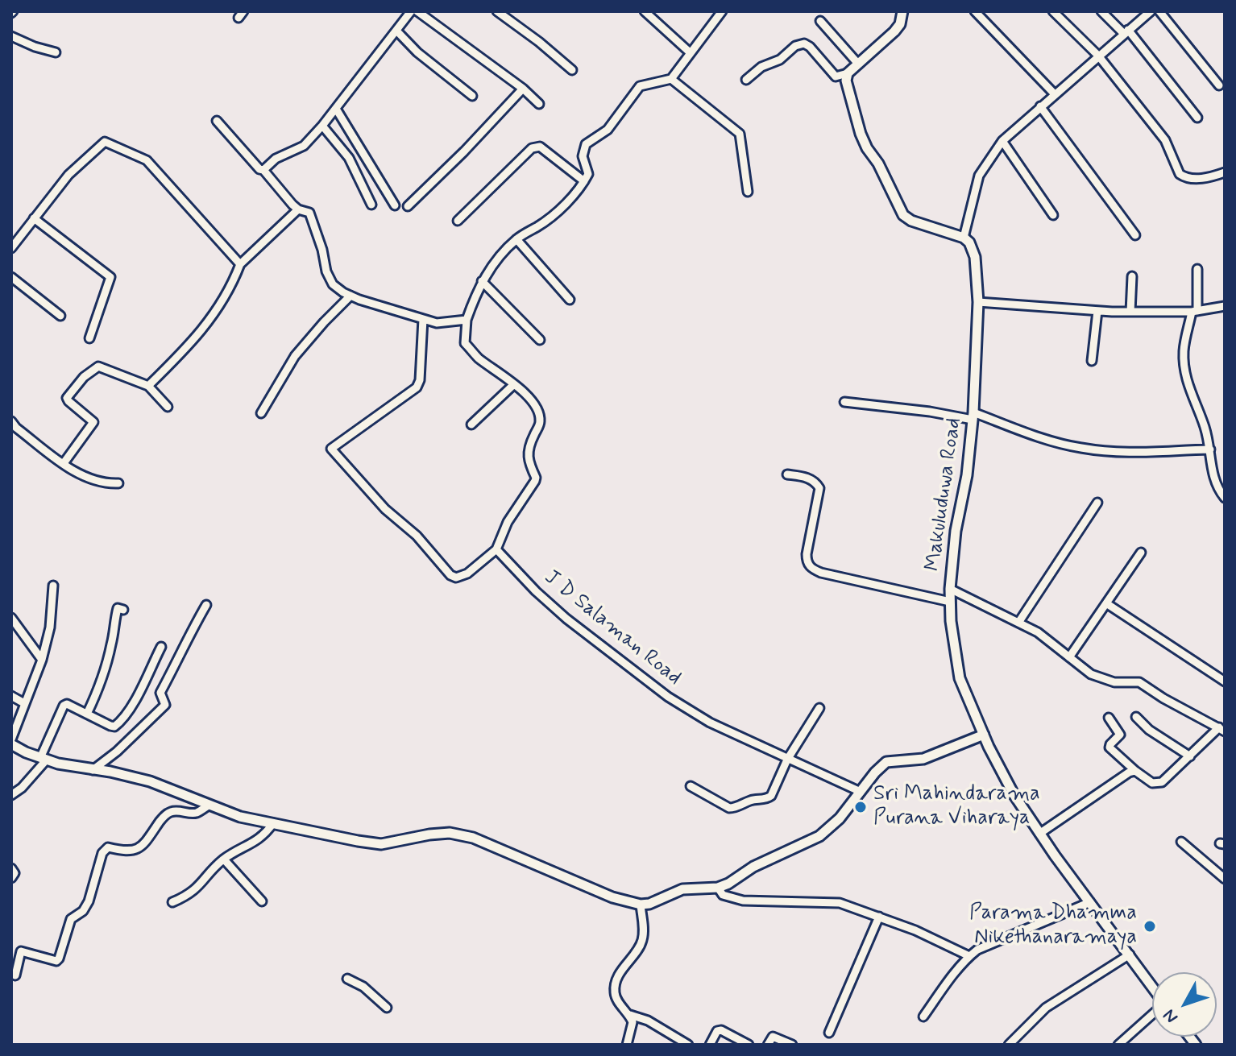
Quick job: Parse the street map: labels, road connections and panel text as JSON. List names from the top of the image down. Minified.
{"streets":{"street":["Makuluduwa Road","J D Salaman Road"]},"places":["Sri Mahindarama Purana Viharaya","Parama Dhamma Nikethanaramaya"],"north":"bottom left"}
